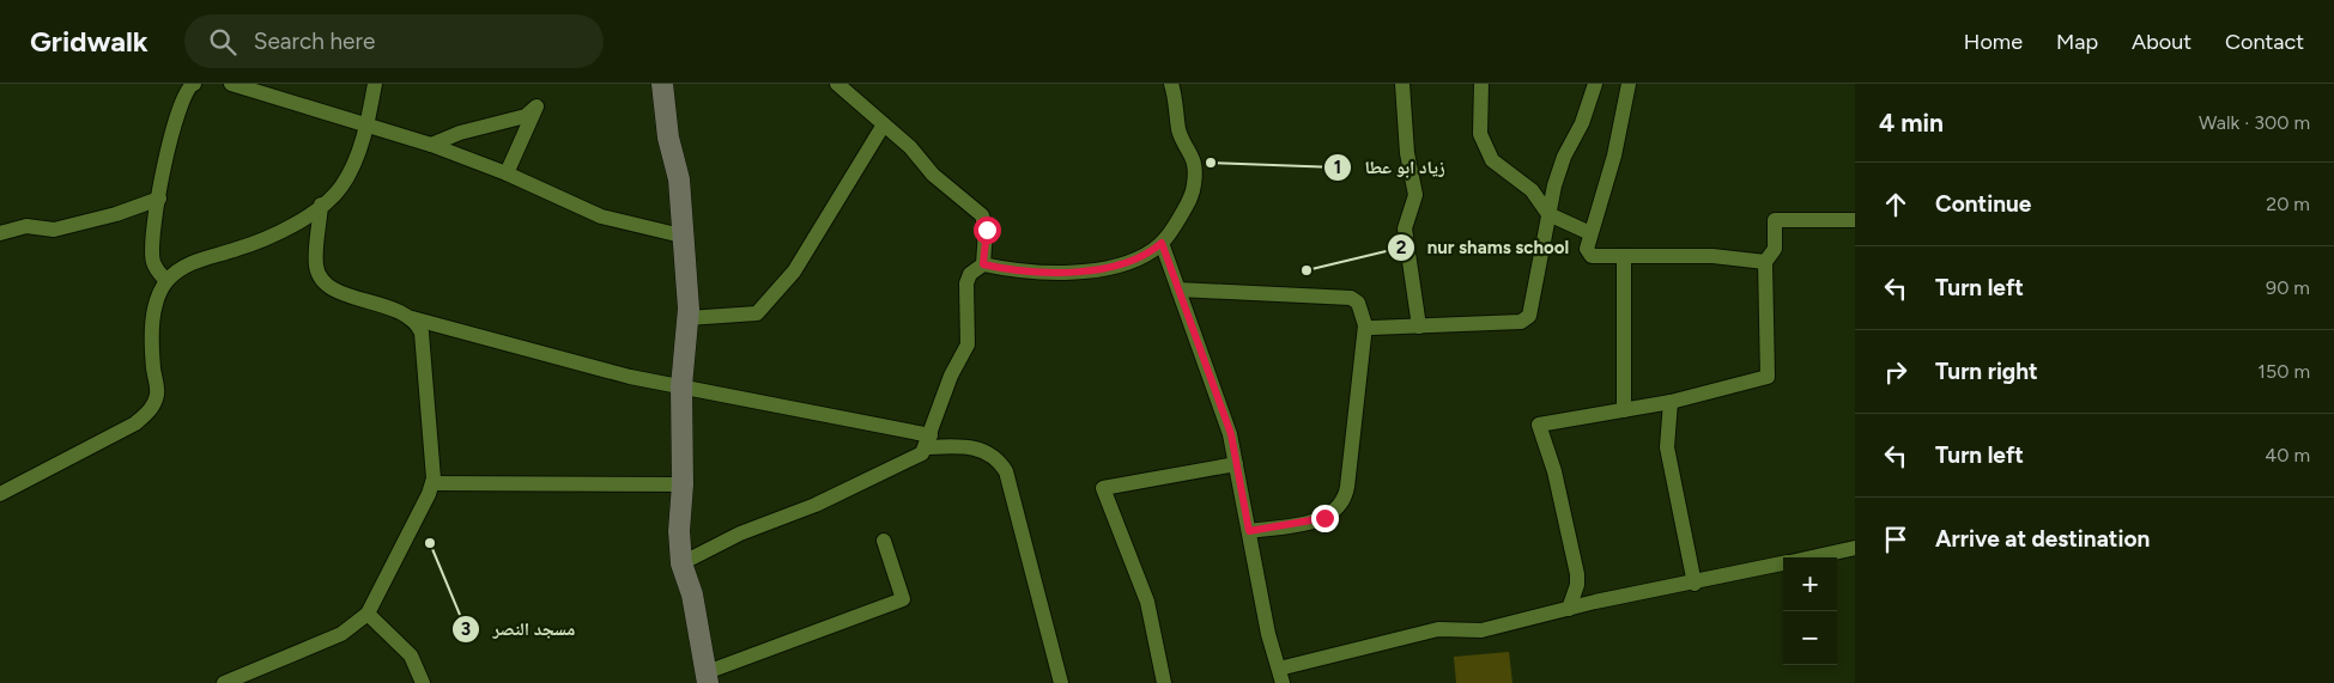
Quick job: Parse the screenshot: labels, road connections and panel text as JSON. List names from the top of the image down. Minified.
{"places":["زياد ابو عطا","nur shams school","مسجد النصر"],"page":{"header":"Gridwalk","search":"Search here","nav":["Home","Map","About","Contact"],"heading":["4 min","Walk · 300 m"],"list":[["Continue","20 m"],["Turn left","90 m"],["Turn right","150 m"],["Turn left","40 m"],"Arrive at destination"],"map_buttons":["+","−"]}}
